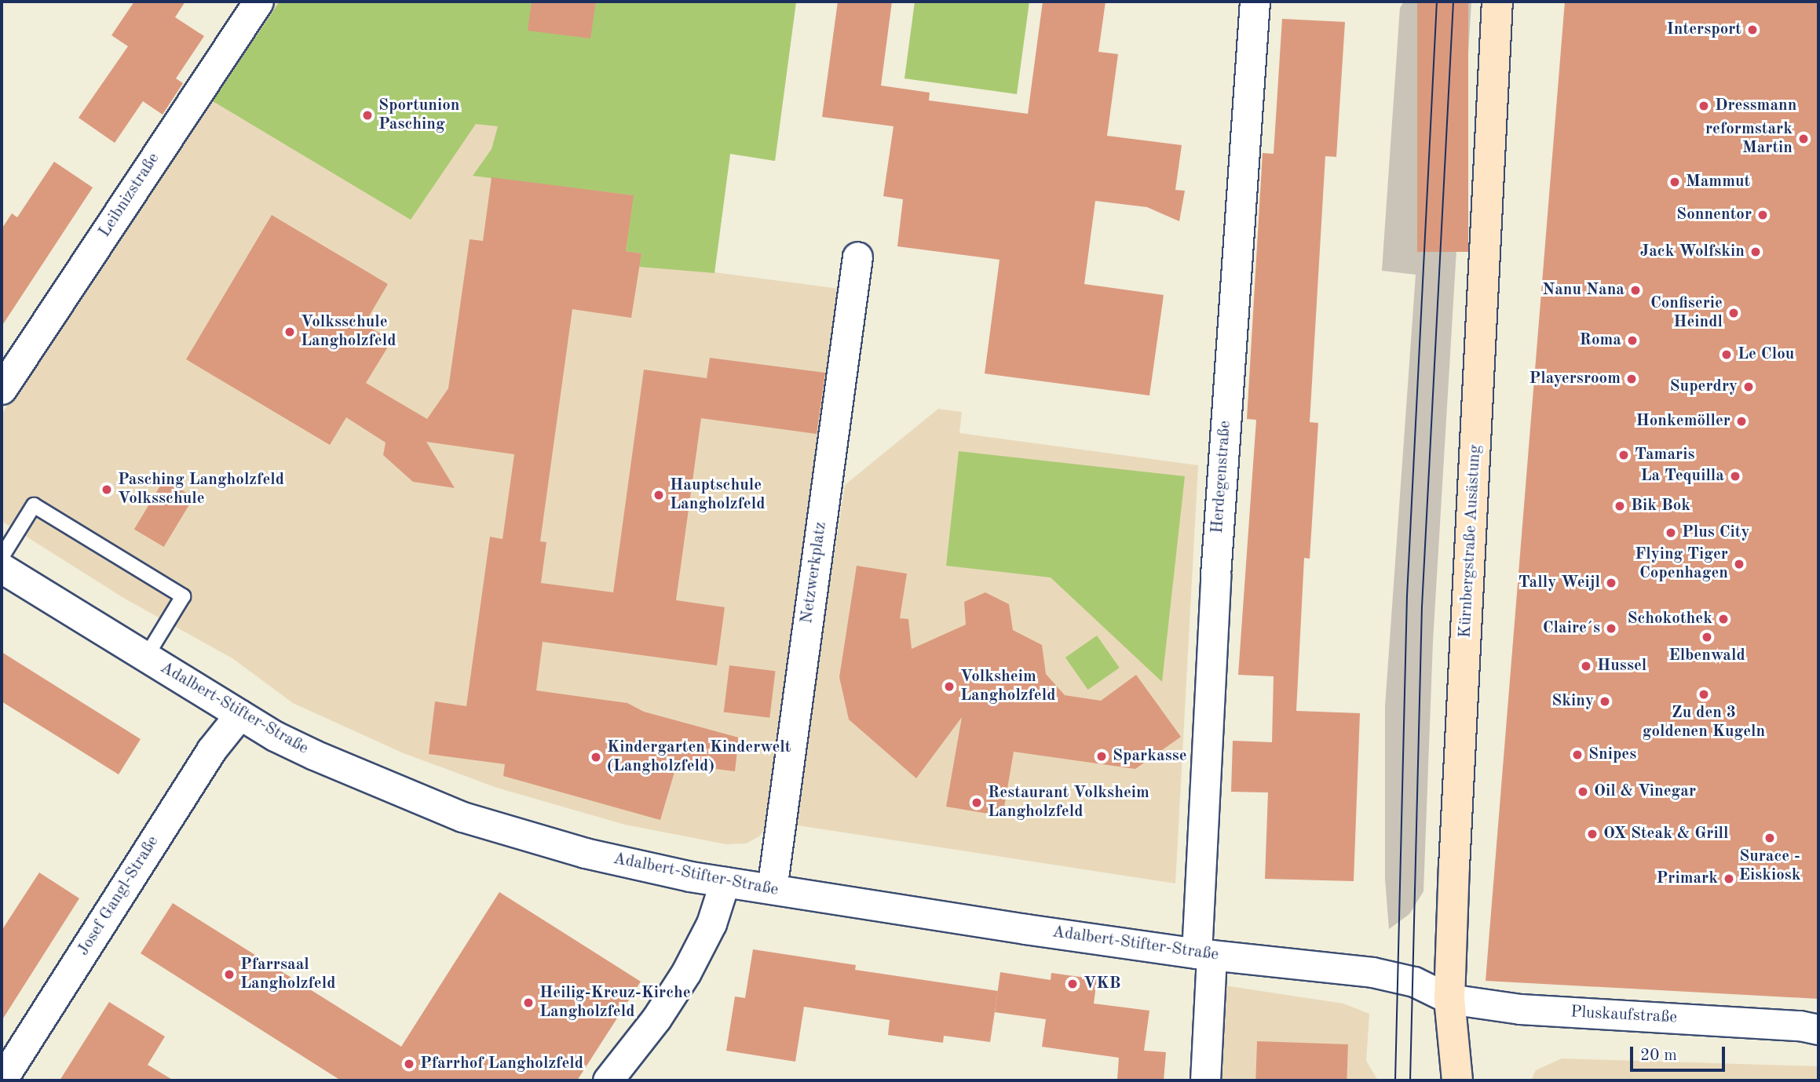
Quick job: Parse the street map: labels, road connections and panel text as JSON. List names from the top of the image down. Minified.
{"streets":{"main road":["Kürnbergstraße Ausästung"],"street":["Leibnizstraße","Herdegenstraße","Netzwerkplatz","Adalbert-Stifter-Straße","Josef Gangl-Straße","Pluskaufstraße"]},"crossings":[["Herdegenstraße","Adalbert-Stifter-Straße"],["Kürnbergstraße Ausästung","Adalbert-Stifter-Straße"],["Kürnbergstraße Ausästung","Pluskaufstraße"],["Netzwerkplatz","Adalbert-Stifter-Straße"],["Adalbert-Stifter-Straße","Josef Gangl-Straße"],["Adalbert-Stifter-Straße","Pluskaufstraße"]],"places":["Intersport","Dressmann","Sportunion Pasching","reformstark Martin","Mammut","Sonnentor","Jack Wolfskin","Nanu Nana","Confiserie Heindl","Volksschule Langholzfeld","Roma","Le Clou","Playersroom","Superdry","Honkemöller","Tamaris","La Tequilla","Pasching Langholzfeld Volksschule","Hauptschule Langholzfeld","Bik Bok","Plus City","Flying Tiger Copenhagen","Tally Weijl","Schokothek","Claire´s","Elbenwald","Hussel","Volksheim Langholzfeld","Zu den 3 goldenen Kugeln","Skiny","Snipes","Sparkasse","Kindergarten Kinderwelt (Langholzfeld)","Oil & Vinegar","Restaurant Volksheim Langholzfeld","OX Steak & Grill","Surace - Eiskiosk","Primark","Pfarrsaal Langholzfeld","VKB","Heilig-Kreuz-Kirche Langholzfeld","Pfarrhof Langholzfeld"],"scale_bar":"20 m"}
